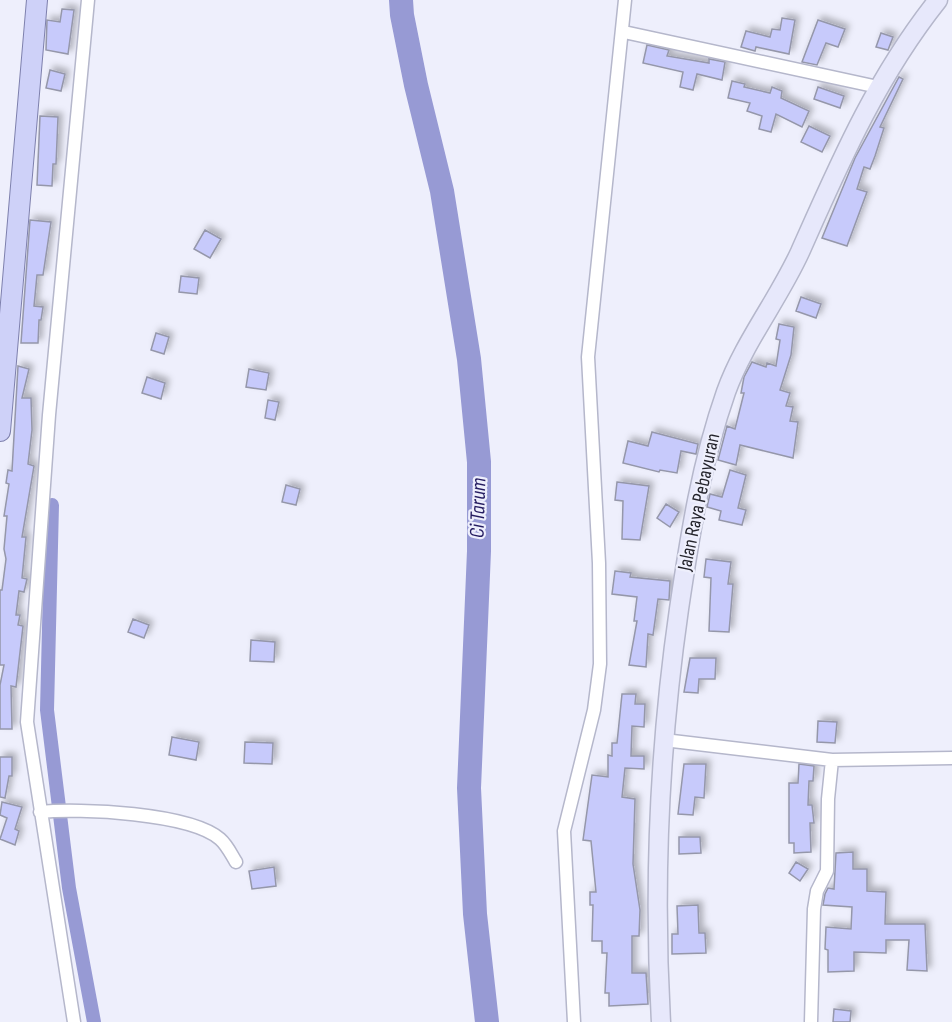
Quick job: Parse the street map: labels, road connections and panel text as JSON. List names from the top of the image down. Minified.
{"streets":{"main road":["Jalan Raya Pebayuran"]},"water":["Ci Tarum"]}
